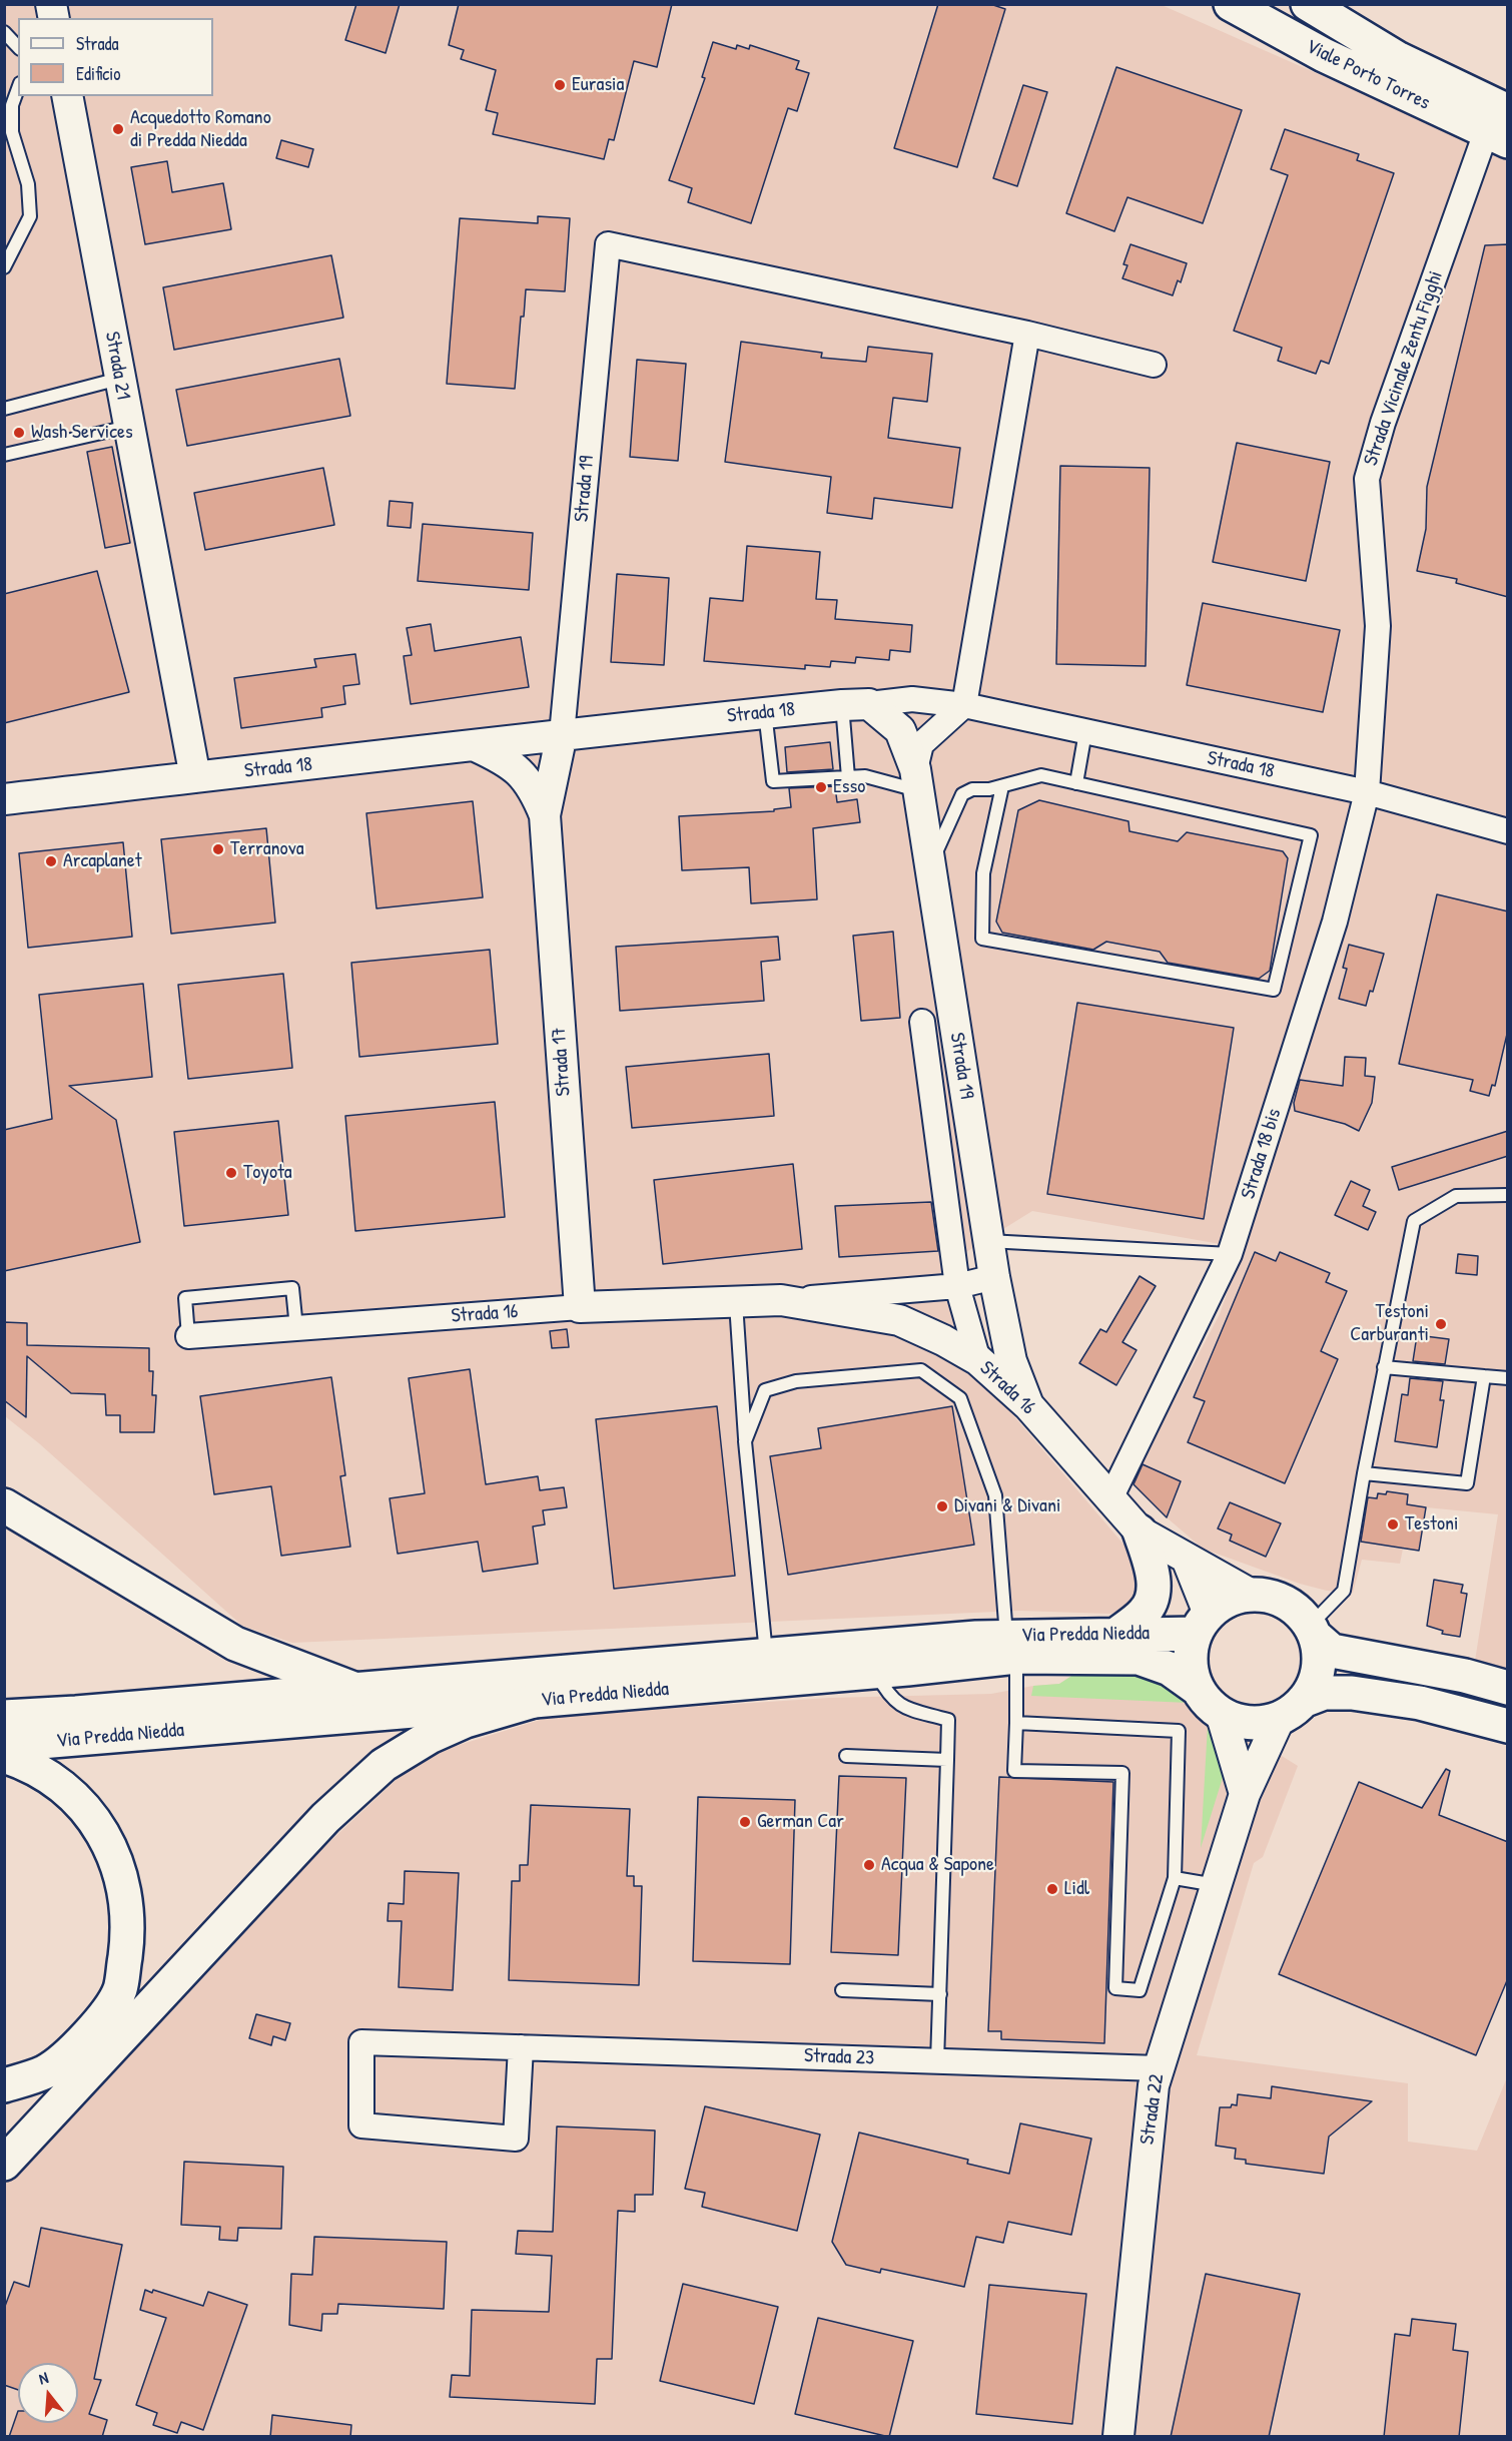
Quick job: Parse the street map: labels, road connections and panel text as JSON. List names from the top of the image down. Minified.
{"streets":{"main road":["Viale Porto Torres","Via Predda Niedda"],"street":["Strada 21","Strada Vicinale Zentu Figghi","Strada 19","Strada 18","Strada 17","Strada 18 bis","Strada 16","Strada 23","Strada 22"]},"crossings":[["Viale Porto Torres","Strada Vicinale Zentu Figghi"],["Strada 21","Strada 18"],["Strada Vicinale Zentu Figghi","Strada 18"],["Strada Vicinale Zentu Figghi","Strada 18 bis"],["Strada 19","Strada 18"],["Strada 19","Strada 17"],["Strada 19","Strada 16"],["Strada 18","Strada 17"],["Strada 18","Strada 18 bis"],["Strada 17","Strada 16"],["Strada 18 bis","Strada 16"],["Strada 16","Via Predda Niedda"],["Strada 16","Strada 22"],["Via Predda Niedda","Strada 22"],["Strada 23","Strada 22"]],"places":["Eurasia","Acquedotto Romano di Predda Niedda","Wash Services","Esso","Terranova","Arcaplanet","Toyota","Testoni Carburanti","Divani & Divani","Testoni","German Car","Acqua & Sapone","Lidl"],"legend":["Strada","Edificio"],"north":"top"}
